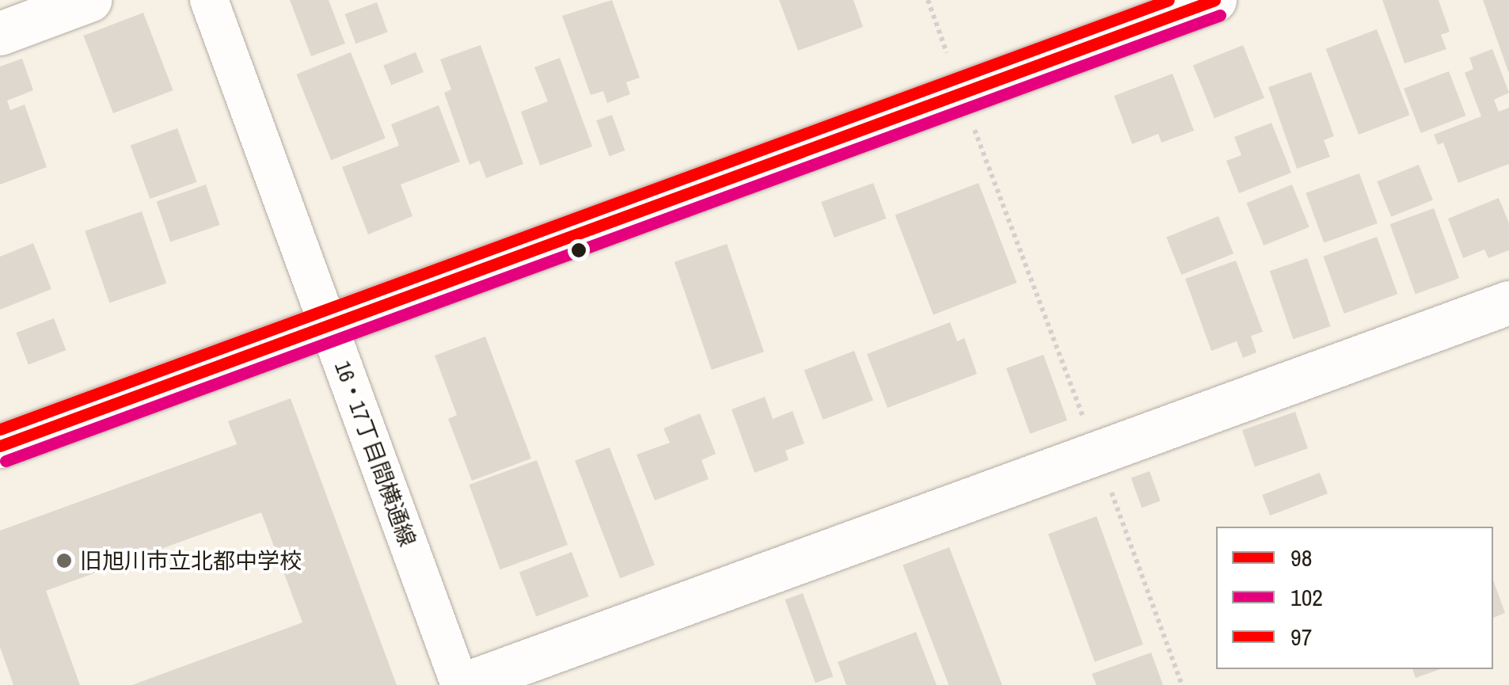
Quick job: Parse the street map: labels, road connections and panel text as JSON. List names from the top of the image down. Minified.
{"streets":{"street":["16・17丁目間横通線"]},"places":["旧旭川市立北都中学校"],"lines":["transit line 98","transit line 97","transit line 102"],"legend":["98","102","97"]}
